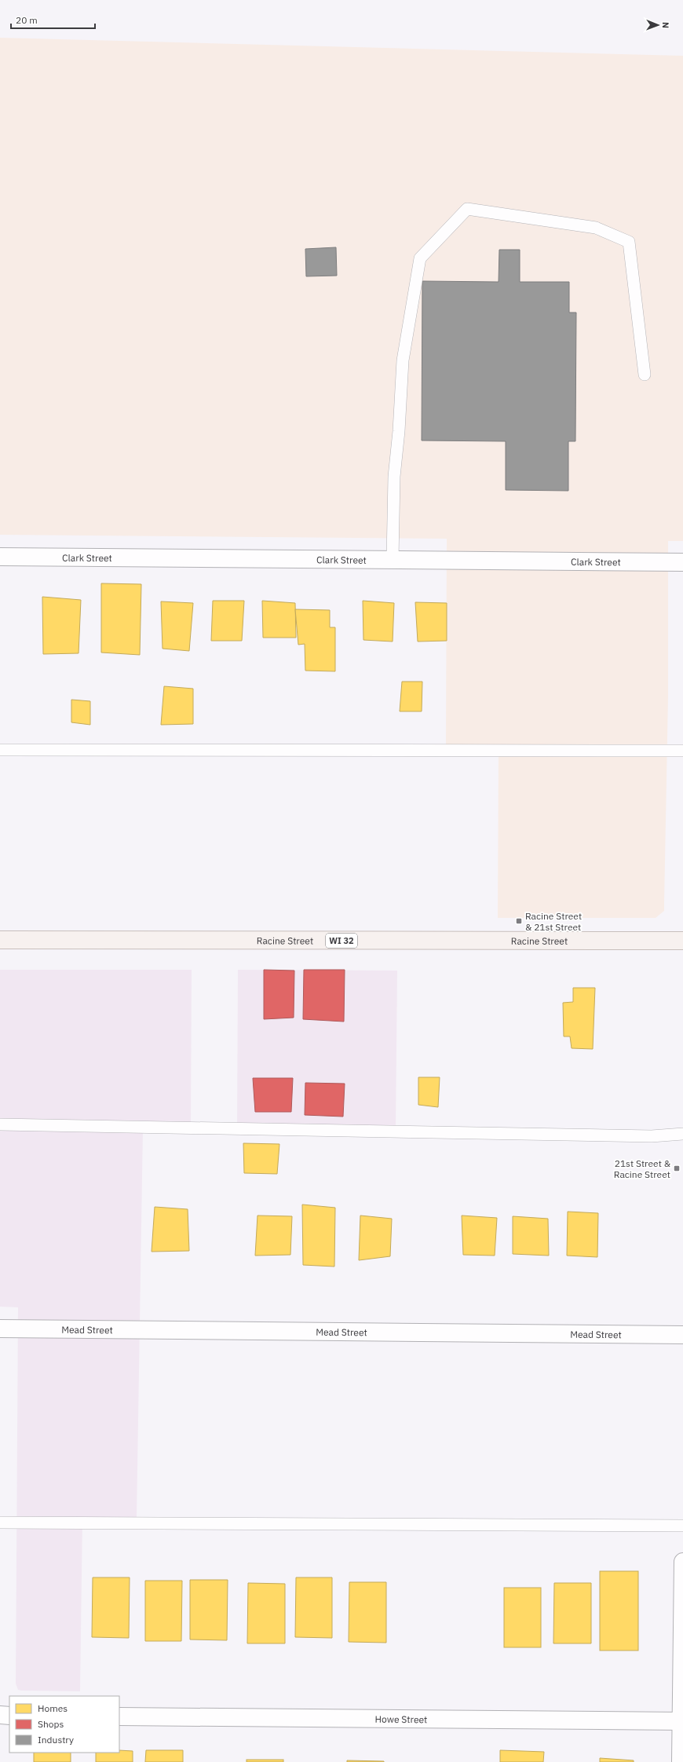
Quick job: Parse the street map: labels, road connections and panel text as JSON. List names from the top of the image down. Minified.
{"streets":{"main road":["Racine Street","WI 32"],"street":["Clark Street","Mead Street","Howe Street"]},"places":{"transit":["Racine Street & 21st Street","21st Street & Racine Street"]},"legend":["Homes","Shops","Industry"],"scale_bar":"20 m","north":"right"}
